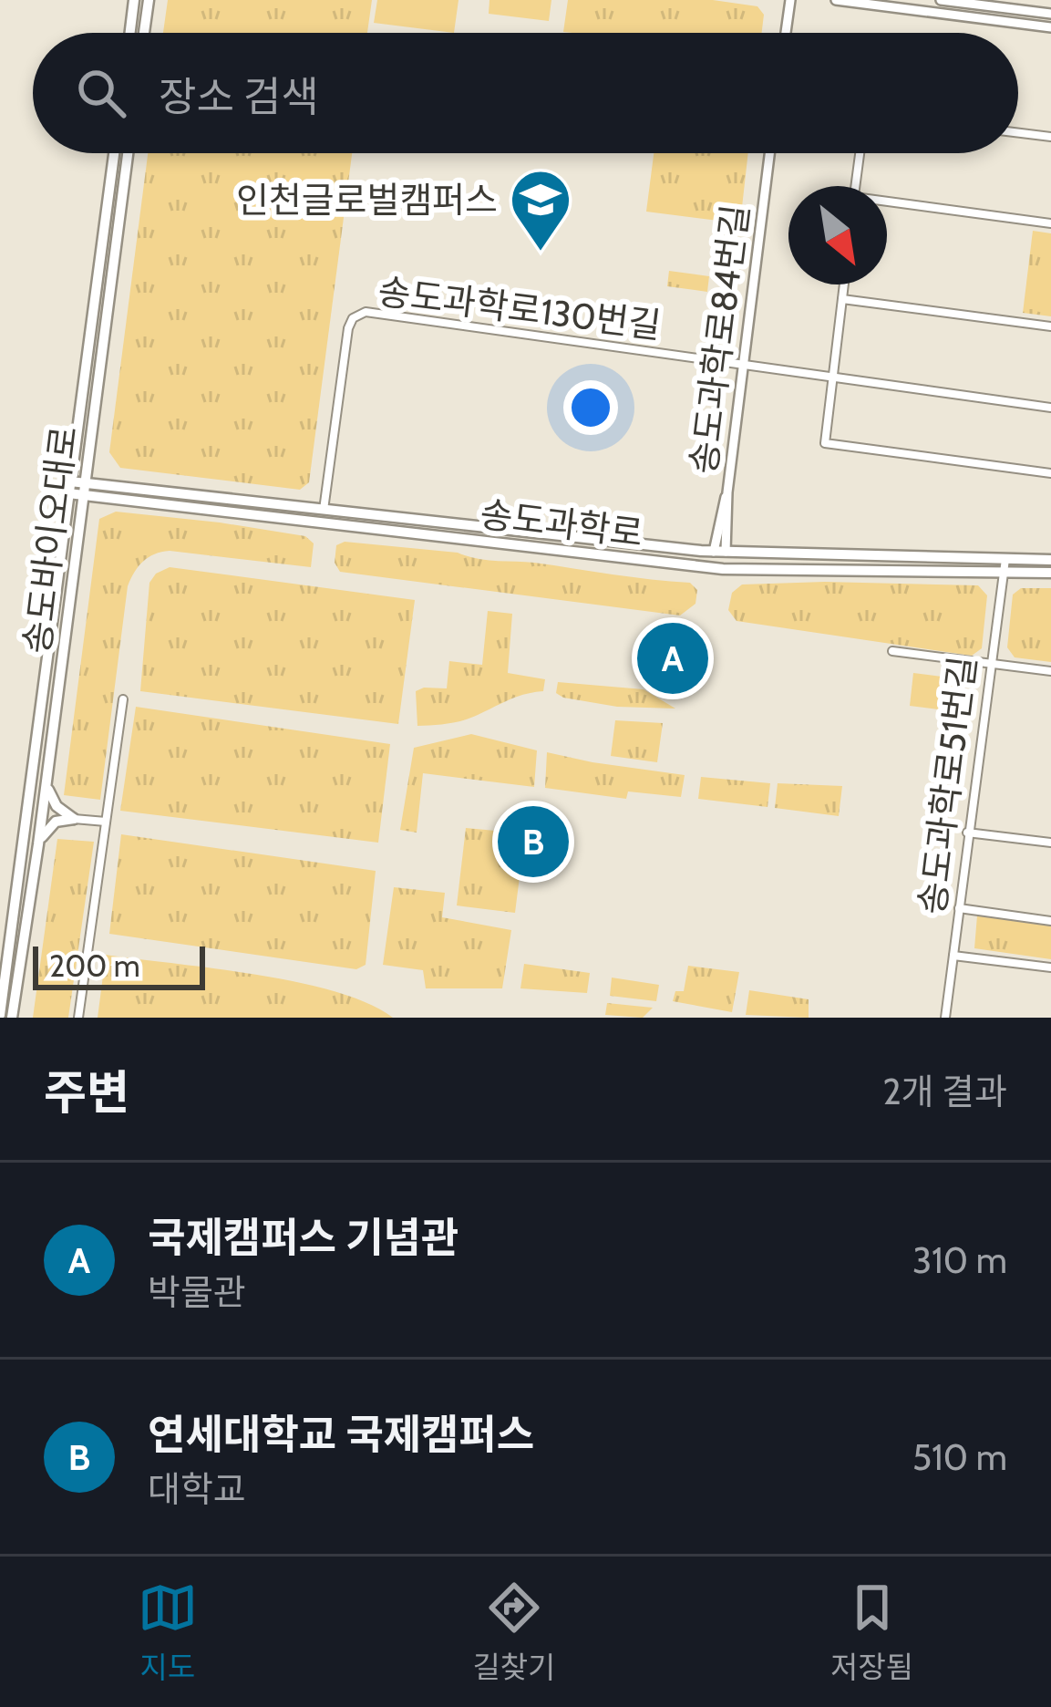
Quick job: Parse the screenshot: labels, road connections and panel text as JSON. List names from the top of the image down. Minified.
{"streets":{"main road":["송도과학로","송도바이오대로"],"street":["송도과학로130번길","송도과학로84번길","송도과학로51번길"]},"crossings":[["송도과학로130번길","송도과학로84번길"],["송도과학로130번길","송도과학로"],["송도과학로84번길","송도과학로"],["송도과학로","송도바이오대로"],["송도과학로","송도과학로51번길"]],"places":{"school or university":["인천글로벌캠퍼스"]},"scale_bar":"200 m","north":"bottom right","page":{"search":"장소 검색","pins":["A","B"],"scale":"200 m","heading":["주변","2개 결과"],"list":[{"mark":"A","name":"국제캠퍼스 기념관","note":"박물관","value":"310 m"},{"mark":"B","name":"연세대학교 국제캠퍼스","note":"대학교","value":"510 m"}],"nav":["지도","길찾기","저장됨"]}}
